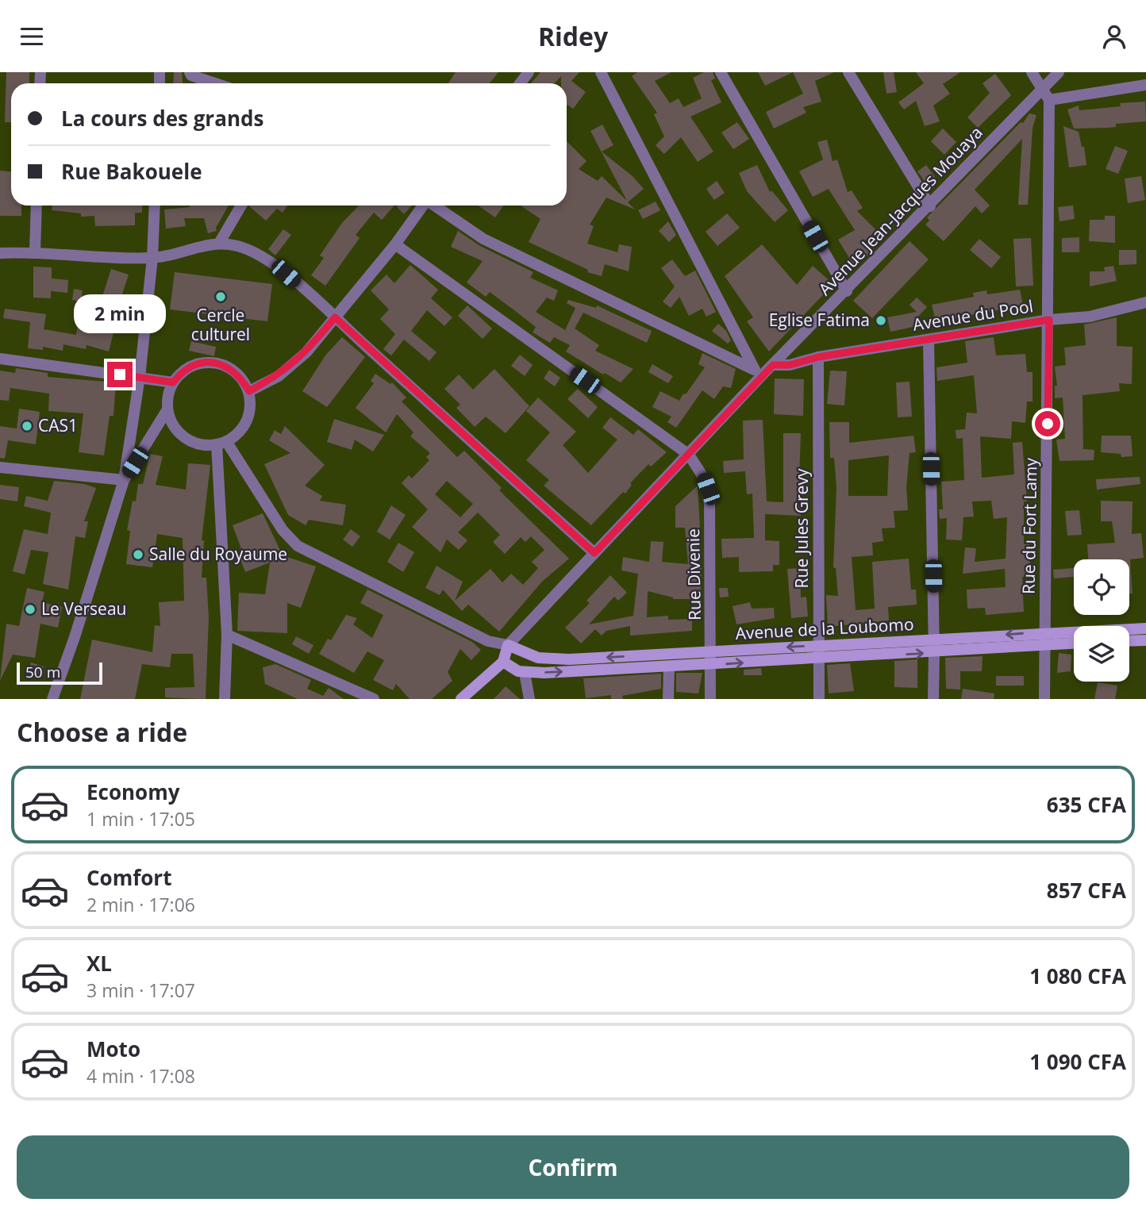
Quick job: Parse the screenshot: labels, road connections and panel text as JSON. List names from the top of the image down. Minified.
{"streets":{"street":["Avenue Jean-Jacques Mouaya","Avenue du Pool","Rue du Fort Lamy","Rue Jules Grevy","Rue Divenie","Avenue de la Loubomo"]},"crossings":[["Avenue Jean-Jacques Mouaya","Avenue du Pool"],["Avenue Jean-Jacques Mouaya","Rue du Fort Lamy"],["Avenue Jean-Jacques Mouaya","Rue Divenie"],["Avenue Jean-Jacques Mouaya","Avenue de la Loubomo"],["Avenue du Pool","Rue du Fort Lamy"],["Avenue du Pool","Rue Jules Grevy"],["Rue du Fort Lamy","Avenue de la Loubomo"],["Rue Jules Grevy","Avenue de la Loubomo"],["Rue Divenie","Avenue de la Loubomo"]],"places":["Cercle culturel","Eglise Fatima","CAS1","Salle du Royaume","Le Verseau"],"scale_bar":"50 m","page":{"header":"Ridey","banner":["La cours des grands","Rue Bakouele"],"bubble":"2 min","scale":"50 m","heading":"Choose a ride","list":[{"name":"Economy","note":"1 min · 17:05","value":"635 CFA"},{"name":"Comfort","note":"2 min · 17:06","value":"857 CFA"},{"name":"XL","note":"3 min · 17:07","value":"1 080 CFA"},{"name":"Moto","note":"4 min · 17:08","value":"1 090 CFA"}],"buttons":"Confirm"}}
